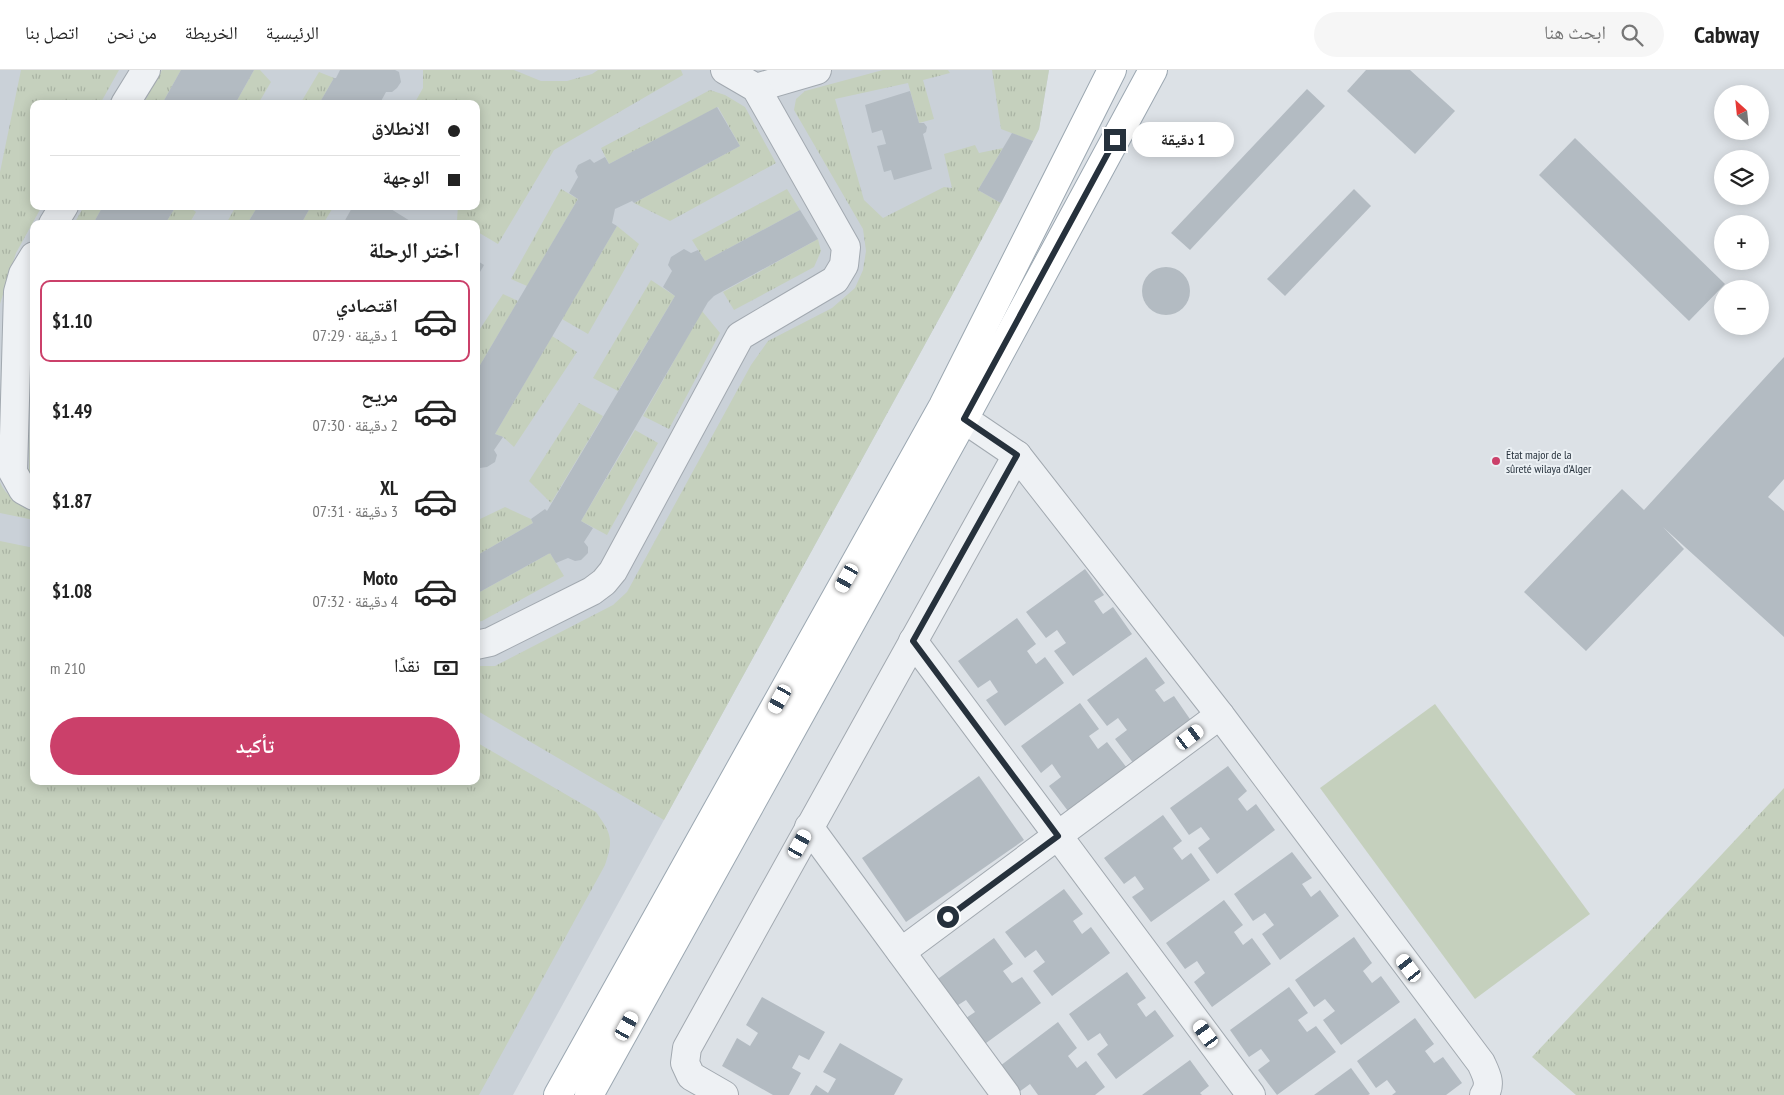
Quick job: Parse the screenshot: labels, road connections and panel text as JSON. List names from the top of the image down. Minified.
{"places":["État major de la sûreté wilaya d’Alger"],"north":"top left","page":{"header":"Cabway","search":"ابحث هنا","nav":["الرئيسية","الخريطة","من نحن","اتصل بنا"],"map_buttons":["+","−"],"banner":["الانطلاق","الوجهة"],"bubble":"1 دقيقة","heading":"اختر الرحلة","list":[{"name":"اقتصادي","note":"1 دقيقة · 07:29","value":"$1.10"},{"name":"مريح","note":"2 دقيقة · 07:30","value":"$1.49"},{"name":"XL","note":"3 دقيقة · 07:31","value":"$1.87"},{"name":"Moto","note":"4 دقيقة · 07:32","value":"$1.08"}],"pay":["نقدًا","210 m"],"buttons":"تأكيد"}}
